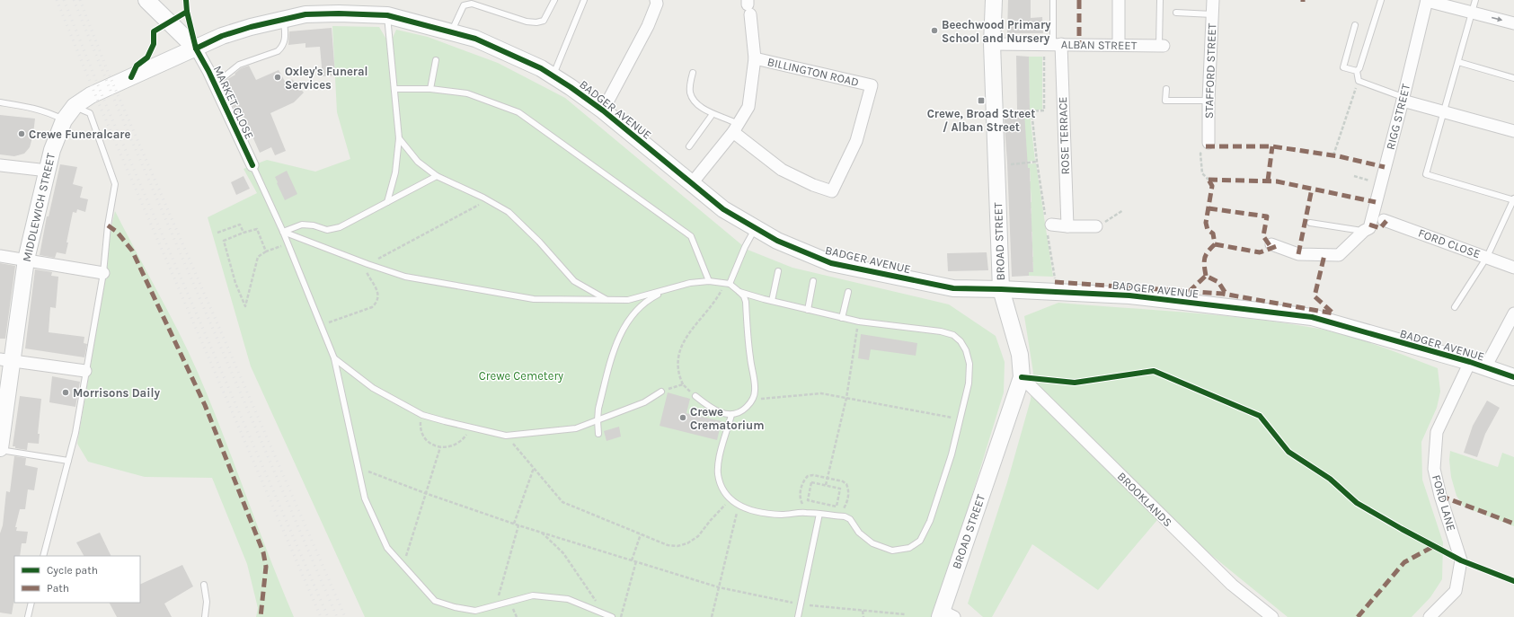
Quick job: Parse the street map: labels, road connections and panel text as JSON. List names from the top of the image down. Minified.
{"streets":{"street":["ALBAN STREET","STAFFORD STREET","BILLINGTON ROAD","MARKET CLOSE","BADGER AVENUE","RIGG STREET","ROSE TERRACE","MIDDLEWICH STREET","BROAD STREET","FORD CLOSE","BROOKLANDS","FORD LANE"]},"crossings":[["ALBAN STREET","ROSE TERRACE"],["ALBAN STREET","BROAD STREET"],["MARKET CLOSE","BADGER AVENUE"],["MARKET CLOSE","MIDDLEWICH STREET"],["BADGER AVENUE","MIDDLEWICH STREET"],["BADGER AVENUE","BROAD STREET"],["BADGER AVENUE","FORD LANE"],["BROAD STREET","BROOKLANDS"]],"parks":["Crewe Cemetery"],"places":{"other":["Beechwood Primary School and Nursery","Oxley's Funeral Services","Crewe Funeralcare","Morrisons Daily","Crewe Crematorium"],"transit":["Crewe, Broad Street / Alban Street"]},"legend":["Cycle path","Path"]}
